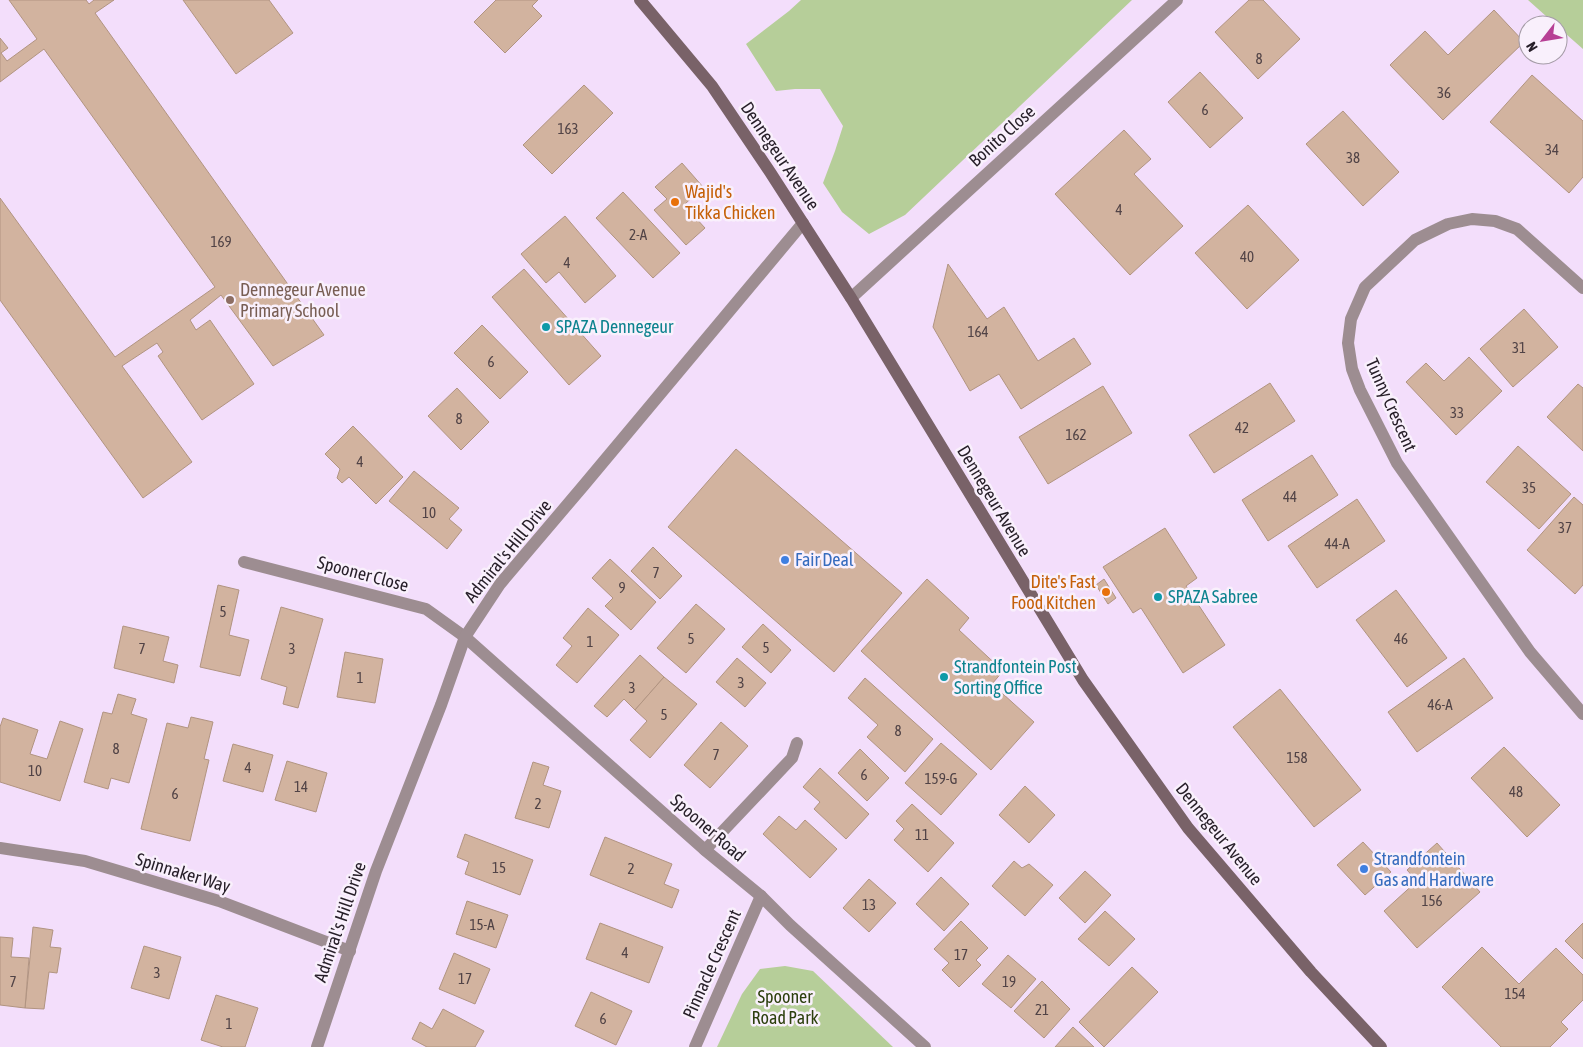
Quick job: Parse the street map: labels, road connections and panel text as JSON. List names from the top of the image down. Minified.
{"streets":{"street":["Bonito Close","Dennegeur Avenue","Tunny Crescent","Admiral's Hill Drive","Spooner Close","Spooner Road","Spinnaker Way","Pinnacle Crescent"]},"crossings":[["Bonito Close","Dennegeur Avenue"],["Dennegeur Avenue","Admiral's Hill Drive"],["Admiral's Hill Drive","Spooner Close"],["Admiral's Hill Drive","Spooner Road"],["Admiral's Hill Drive","Spinnaker Way"],["Spooner Close","Spooner Road"],["Spooner Road","Pinnacle Crescent"]],"parks":["Spooner Road Park"],"places":["Wajid's Tikka Chicken","Dennegeur Avenue Primary School","SPAZA Dennegeur","Fair Deal","Dite's Fast Food Kitchen","SPAZA Sabree","Strandfontein Post Sorting Office","Strandfontein Gas and Hardware"],"house_numbers":["8","36","6","163","34","38","4","2-A","169","40","4","164","31","6","33","8","42","162","4","35","44","10","37","44-A","7","9","5","5","46","1","5","7","3","1","3","3","46-A","5","8","8","7","158","4","10","6","159-G","14","48","6","2","11","15","2","156","13","15-A","4","17","3","17","7","19","154","21","6","1"],"north":"bottom left"}
